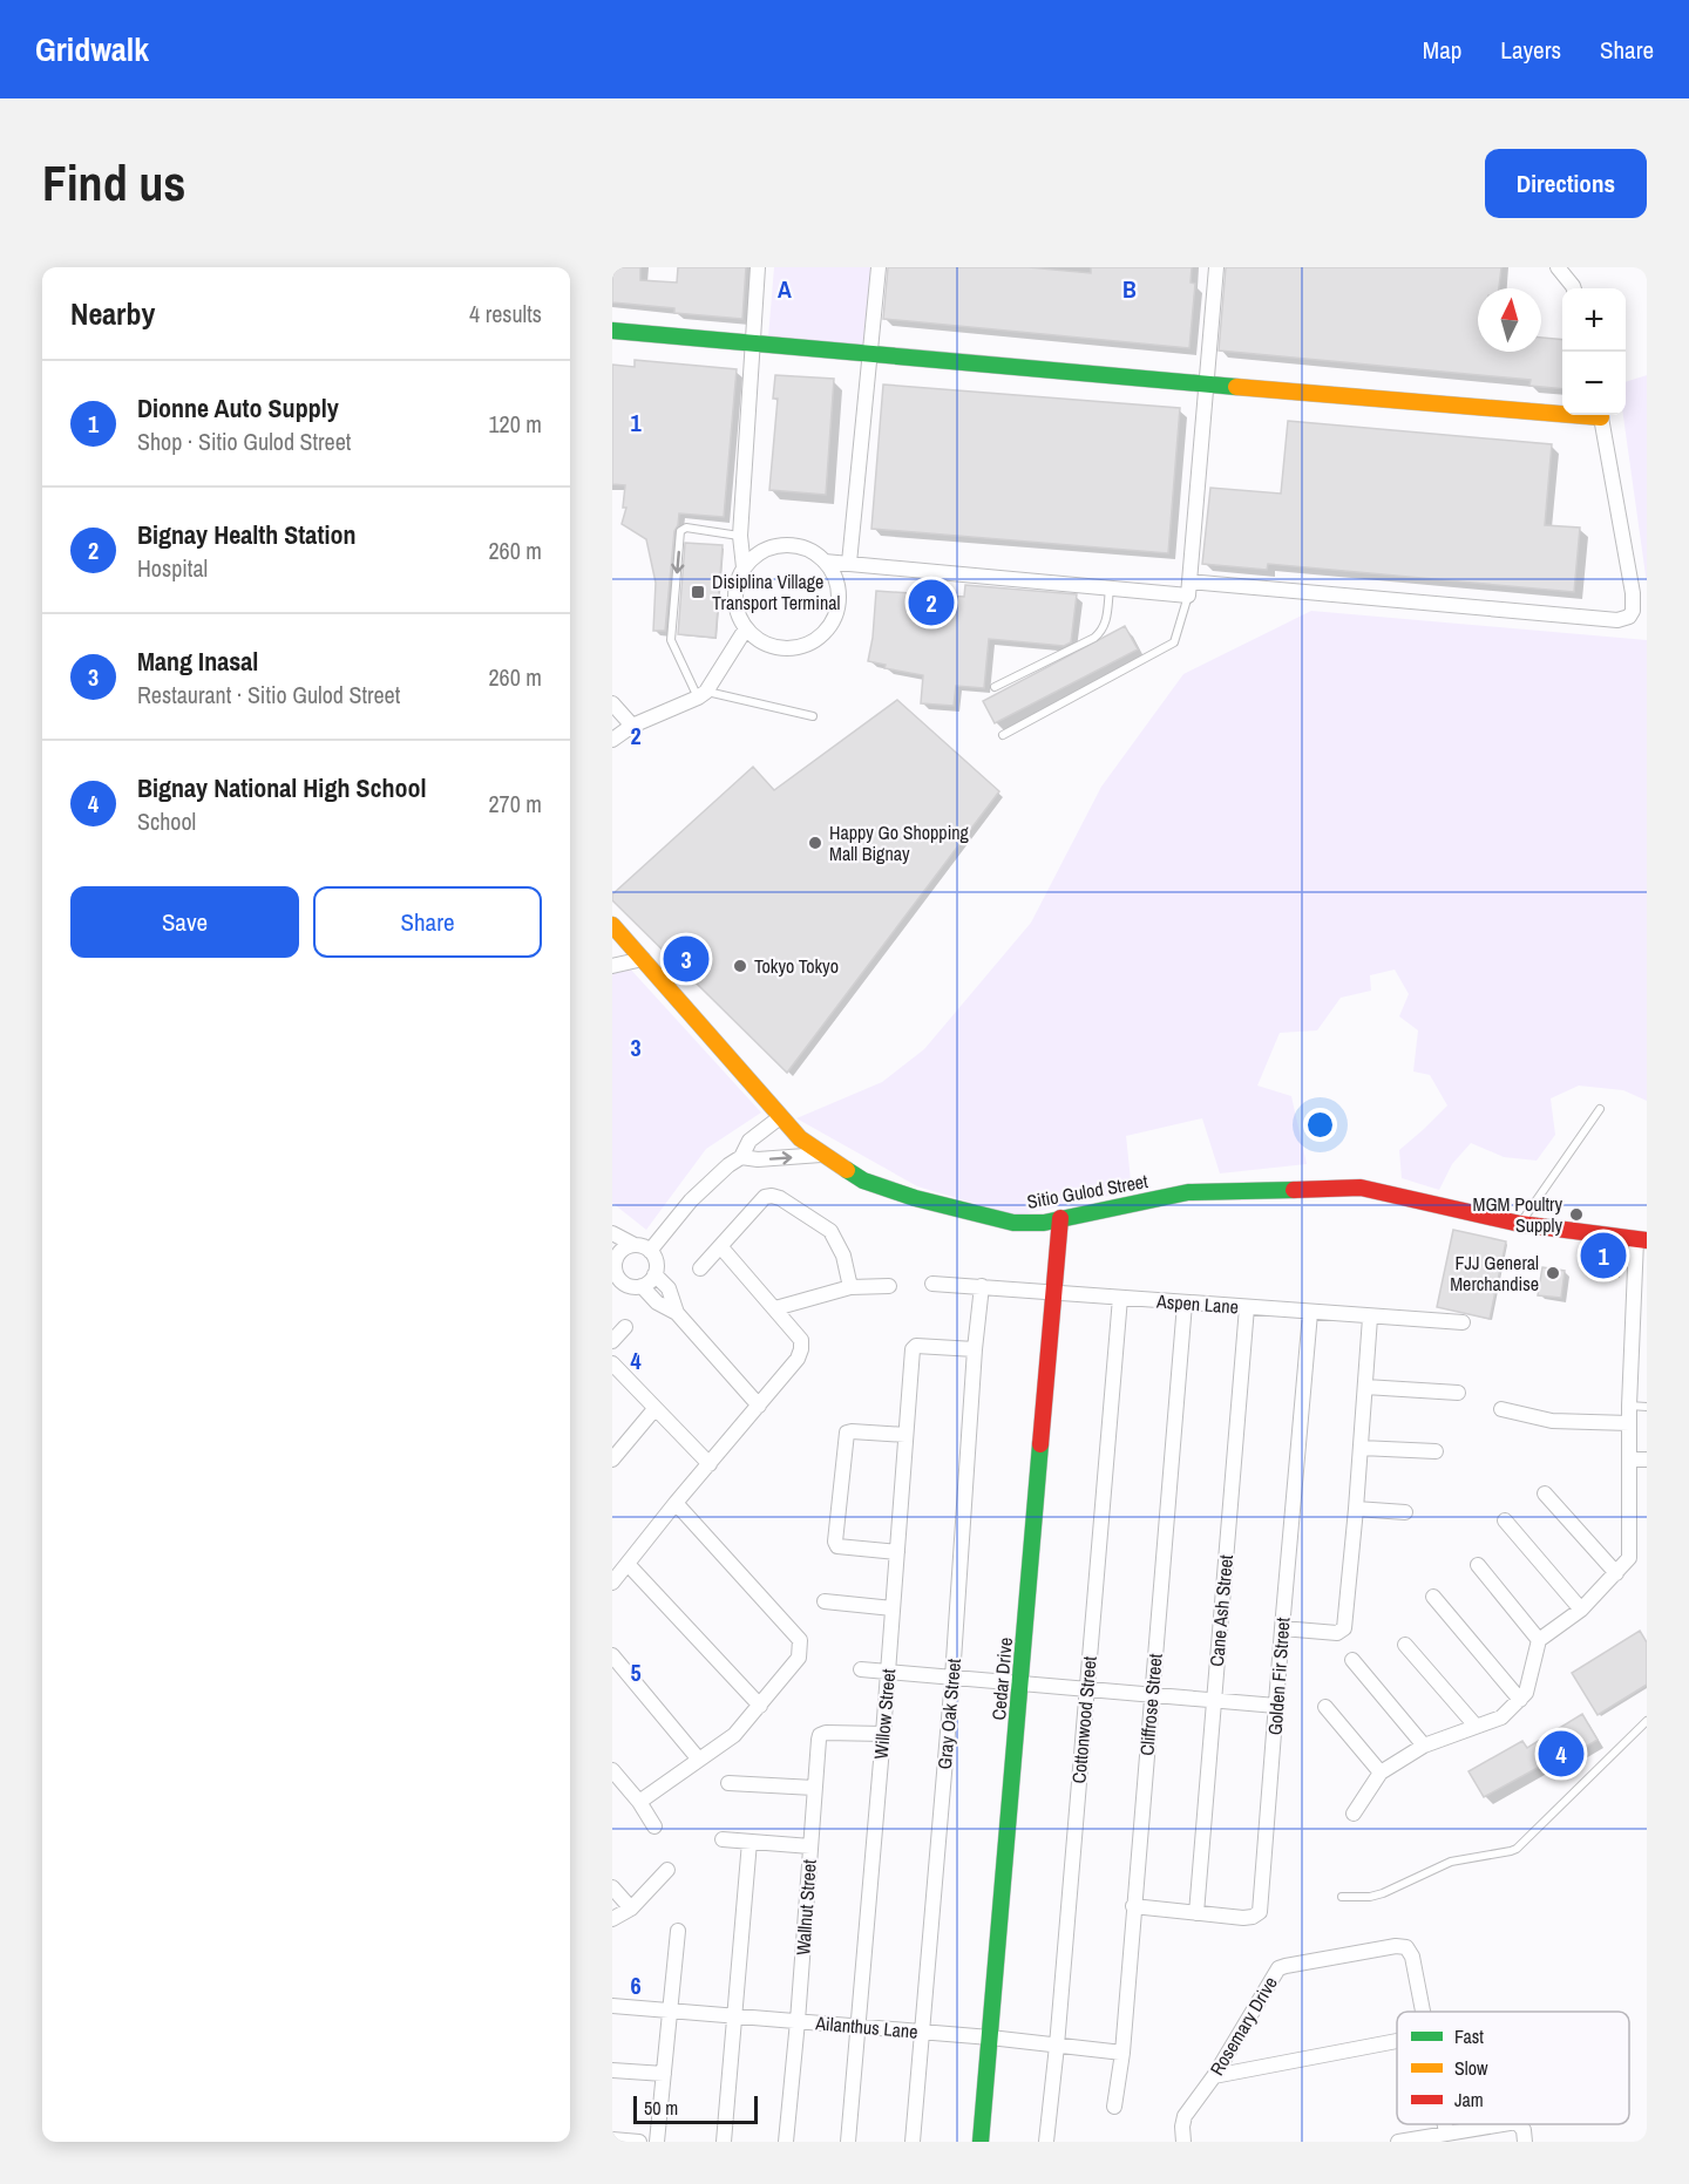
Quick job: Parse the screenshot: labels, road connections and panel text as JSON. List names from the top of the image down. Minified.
{"streets":{"street":["Sitio Gulod Street","Aspen Lane","Cane Ash Street","Golden Fir Street","Cedar Drive","Cliffrose Street","Willow Street","Gray Oak Street","Cottonwood Street","Wallnut Street","Rosemary Drive","Ailanthus Lane"]},"crossings":[["Sitio Gulod Street","Cedar Drive"],["Aspen Lane","Cane Ash Street"],["Aspen Lane","Golden Fir Street"],["Aspen Lane","Cedar Drive"],["Aspen Lane","Cliffrose Street"],["Aspen Lane","Gray Oak Street"],["Aspen Lane","Cottonwood Street"],["Cane Ash Street","Golden Fir Street"],["Golden Fir Street","Cliffrose Street"],["Cedar Drive","Ailanthus Lane"],["Cliffrose Street","Ailanthus Lane"],["Willow Street","Gray Oak Street"],["Willow Street","Wallnut Street"],["Willow Street","Ailanthus Lane"],["Gray Oak Street","Ailanthus Lane"],["Cottonwood Street","Ailanthus Lane"],["Wallnut Street","Ailanthus Lane"]],"places":{"transit":["Disiplina Village Transport Terminal"],"other":["Happy Go Shopping Mall Bignay","Tokyo Tokyo","MGM Poultry Supply","FJJ General Merchandise"]},"legend":["Fast","Slow","Jam"],"scale_bar":"50 m","north":"top","page":{"header":"Gridwalk","nav":["Map","Layers","Share"],"buttons":["Directions",["Save","Share"]],"title":"Find us","heading":["Nearby","4 results"],"map_buttons":["+","−"],"list":[{"mark":"1","name":"Dionne Auto Supply","note":"Shop · Sitio Gulod Street","value":"120 m"},{"mark":"2","name":"Bignay Health Station","note":"Hospital","value":"260 m"},{"mark":"3","name":"Mang Inasal","note":"Restaurant · Sitio Gulod Street","value":"260 m"},{"mark":"4","name":"Bignay National High School","note":"School","value":"270 m"}],"pins":["2","3","1","4"],"scale":"50 m"},"grid":{"columns":["A","B"],"rows":["1","2","3","4","5","6"]}}
